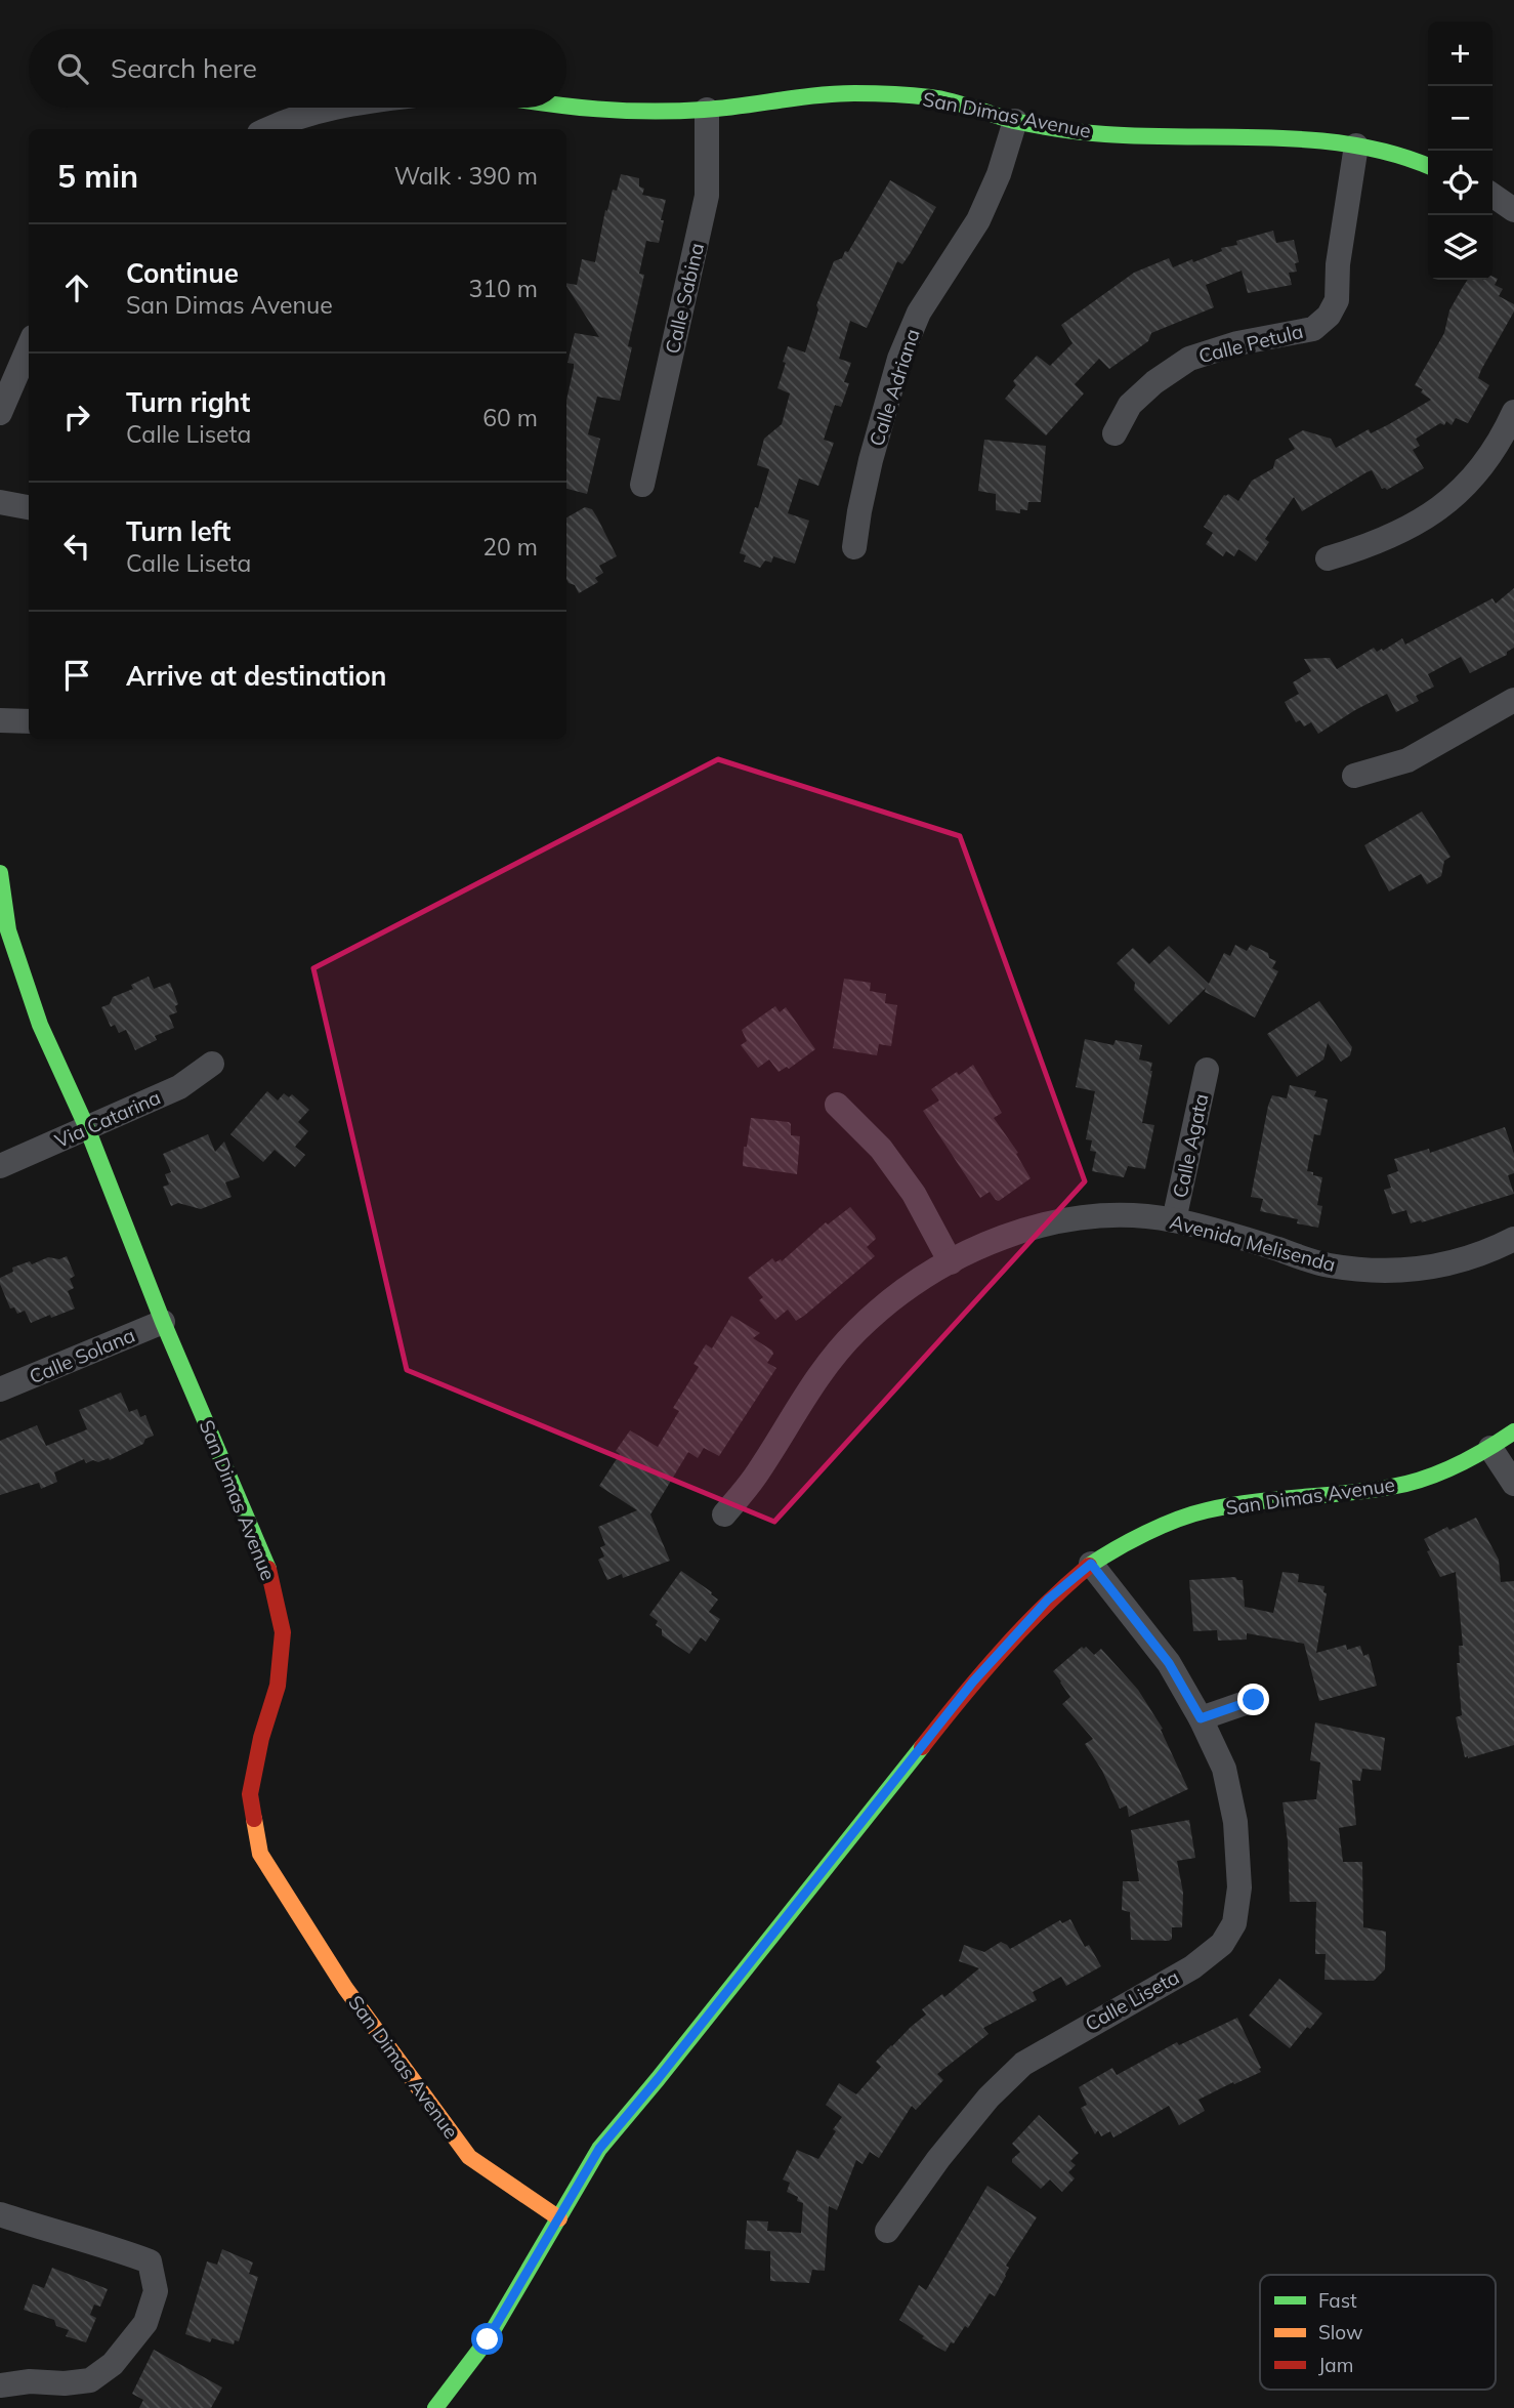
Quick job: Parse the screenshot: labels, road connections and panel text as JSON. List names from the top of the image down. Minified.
{"streets":{"street":["San Dimas Avenue","Calle Sabina","Calle Petula","Calle Adriana","Via Catarina","Calle Agata","Avenida Melisenda","Calle Solana","Calle Liseta"]},"crossings":[["San Dimas Avenue","Calle Sabina"],["San Dimas Avenue","Calle Petula"],["San Dimas Avenue","Calle Adriana"],["San Dimas Avenue","Via Catarina"],["San Dimas Avenue","Calle Solana"],["San Dimas Avenue","Calle Liseta"],["Calle Agata","Avenida Melisenda"]],"legend":["Fast","Slow","Jam"],"page":{"map_buttons":["+","−"],"search":"Search here","heading":["5 min","Walk · 390 m"],"list":[["Continue","San Dimas Avenue","310 m"],["Turn right","Calle Liseta","60 m"],["Turn left","Calle Liseta","20 m"],"Arrive at destination"]}}
